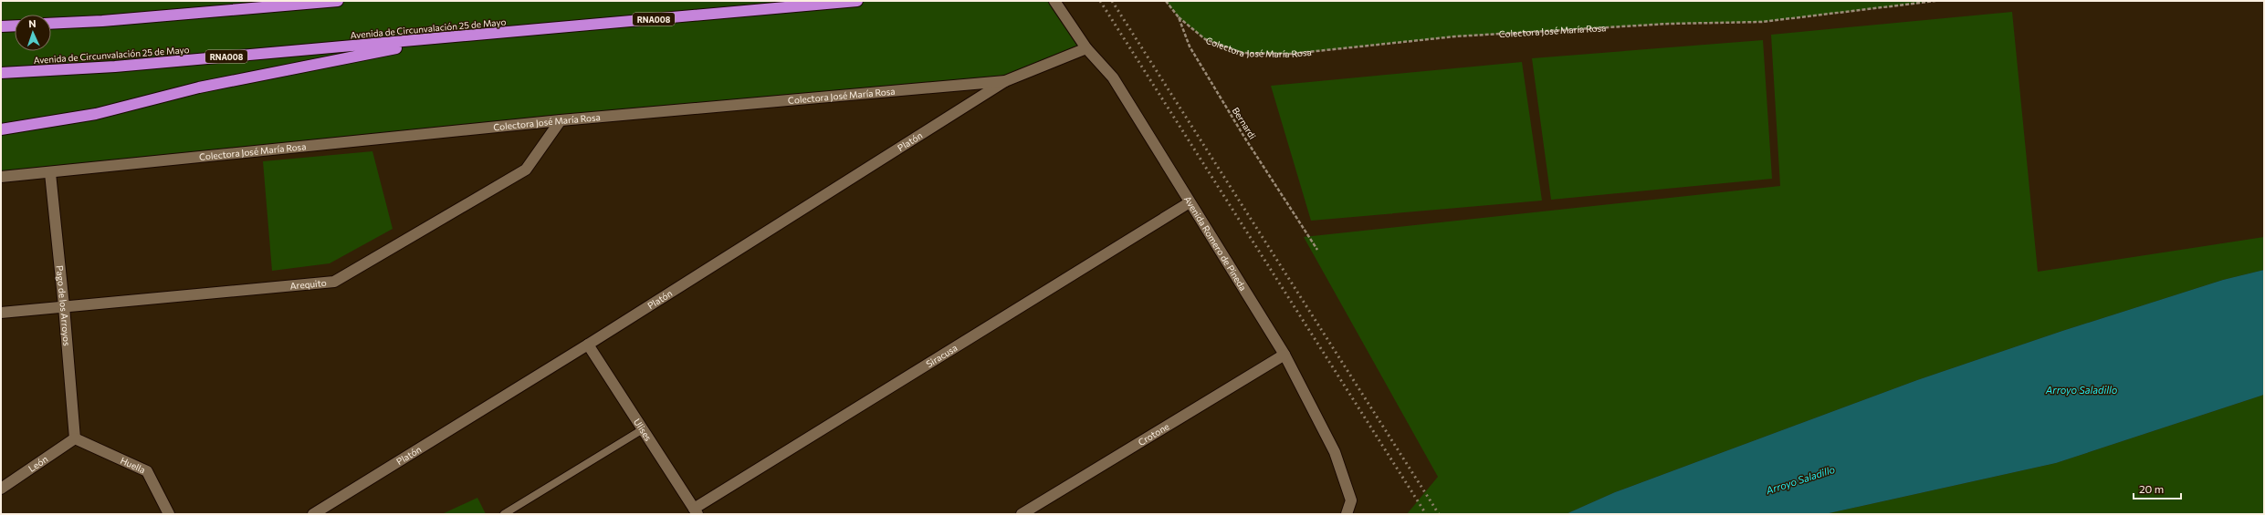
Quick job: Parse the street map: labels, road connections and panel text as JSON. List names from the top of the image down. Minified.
{"streets":{"highway":["RNA008","Avenida de Circunvalación 25 de Mayo"],"street":["Colectora José María Rosa","Platón","Avenida Romero de Pineda","Arequito","Pago de los Arroyos","Siracusa","Ulises","Crotone","León","Huella"],"path":["Bernardi"]},"crossings":[["Colectora José María Rosa","Bernardi"],["Colectora José María Rosa","Platón"],["Colectora José María Rosa","Avenida Romero de Pineda"],["Colectora José María Rosa","Arequito"],["Colectora José María Rosa","Pago de los Arroyos"],["Platón","Ulises"],["Avenida Romero de Pineda","Siracusa"],["Avenida Romero de Pineda","Crotone"],["Arequito","Pago de los Arroyos"],["Pago de los Arroyos","León"],["Pago de los Arroyos","Huella"],["Siracusa","Ulises"],["León","Huella"]],"water":["Arroyo Saladillo"],"scale_bar":"20 m","north":"top"}
